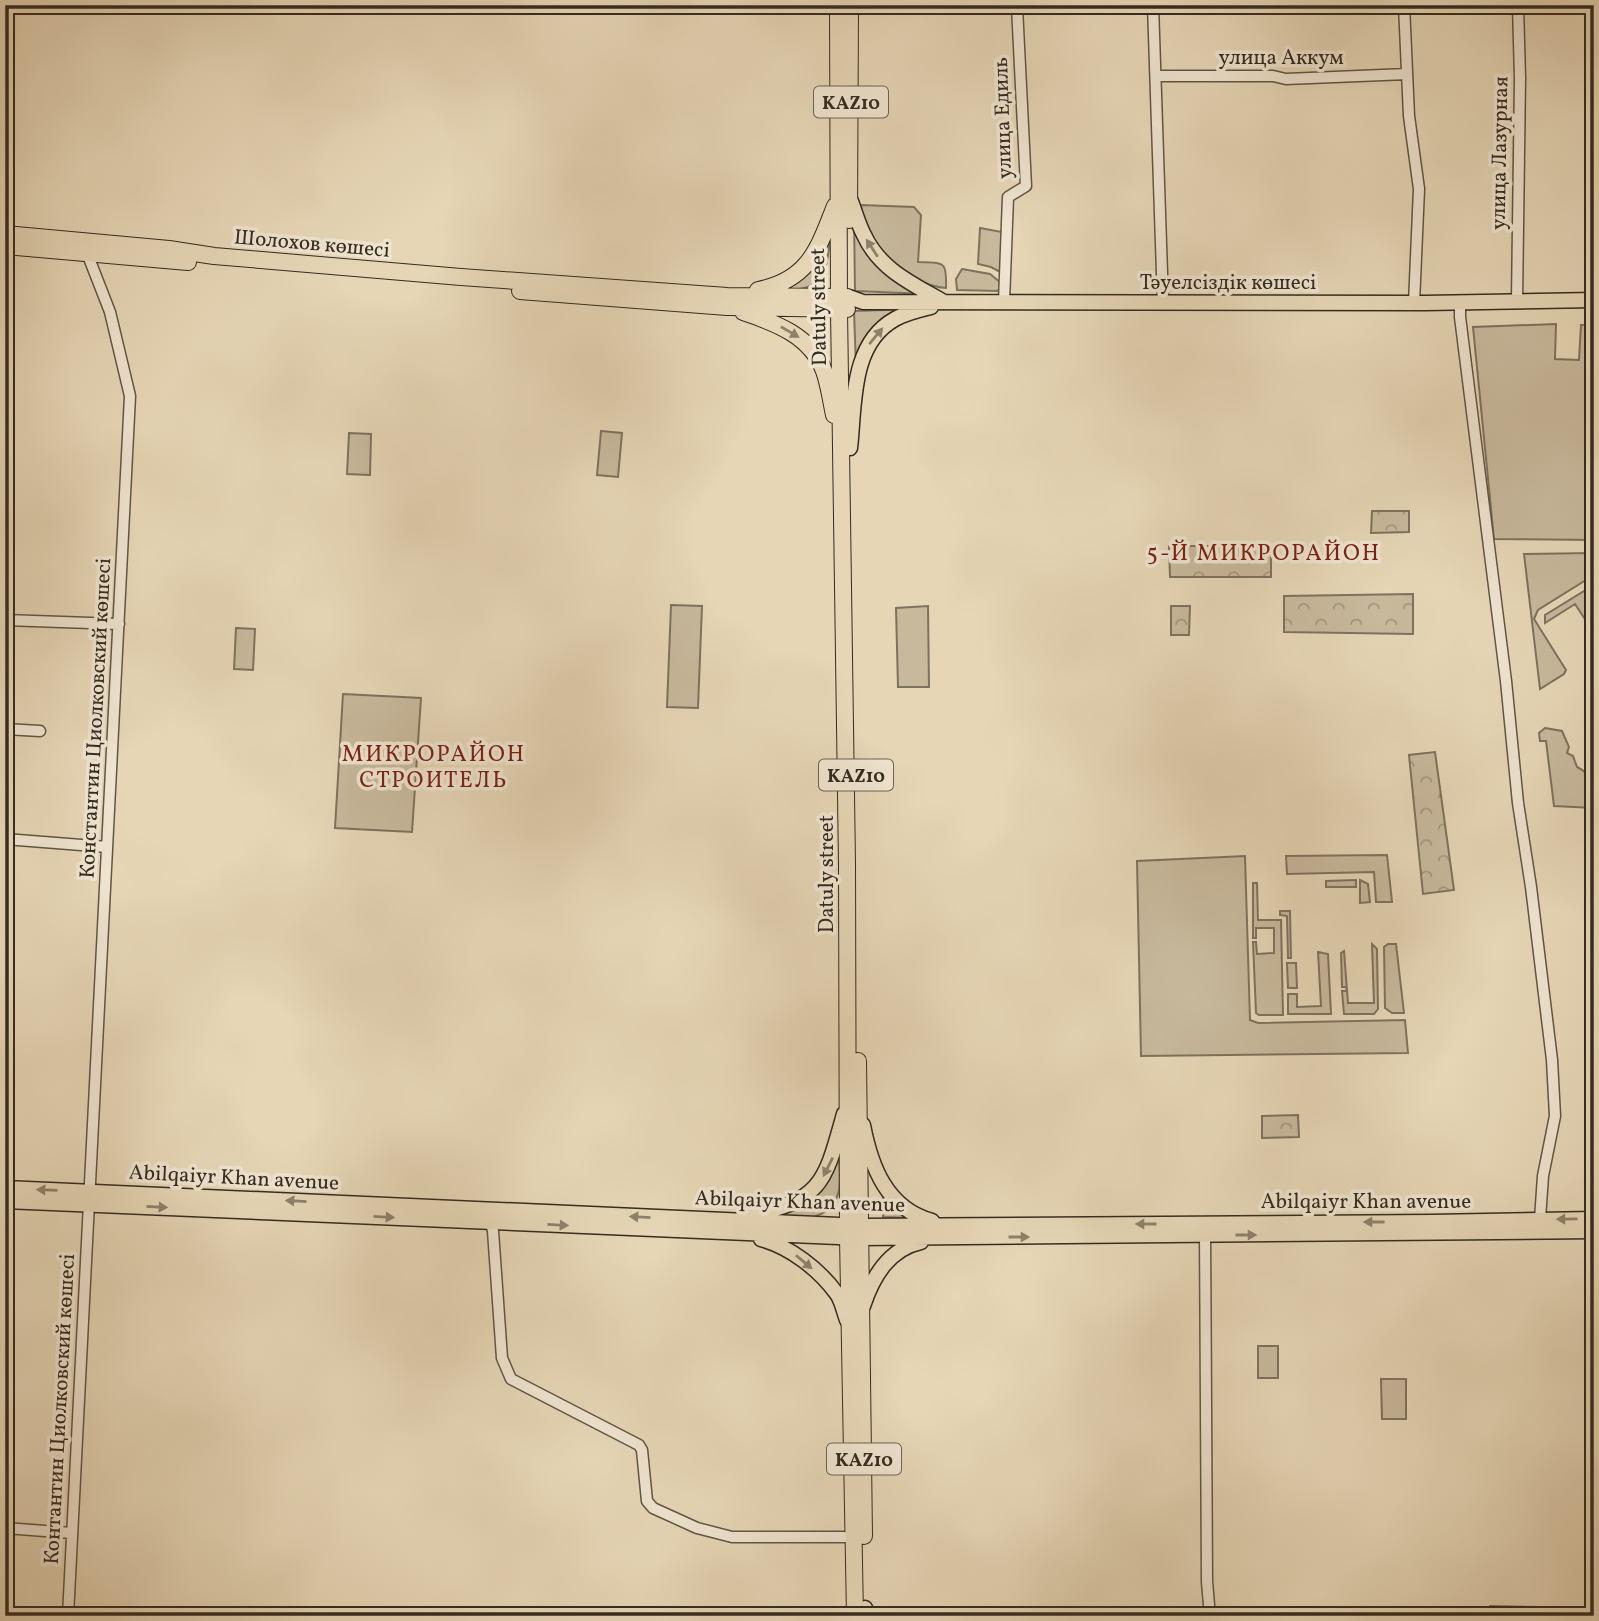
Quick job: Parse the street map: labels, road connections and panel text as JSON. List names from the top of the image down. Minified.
{"streets":{"highway":["KAZ10","Шолохов көшесі","Datuly street"],"main road":["Тәуелсіздік көшесі","Abilqaiyr Khan avenue"],"street":["улица Аккум","улица Едиль","улица Лазурная","Константин Циолковский көшесі","Контантин Циолковский көшесі"]},"crossings":[["улица Едиль","Тәуелсіздік көшесі"],["улица Лазурная","Тәуелсіздік көшесі"],["Шолохов көшесі","Константин Циолковский көшесі"],["Тәуелсіздік көшесі","Datuly street"],["Datuly street","Abilqaiyr Khan avenue"],["Константин Циолковский көшесі","Abilqaiyr Khan avenue"],["Константин Циолковский көшесі","Контантин Циолковский көшесі"],["Abilqaiyr Khan avenue","Контантин Циолковский көшесі"]],"districts":["5-Й МИКРОРАЙОН","МИКРОРАЙОН СТРОИТЕЛЬ"]}
